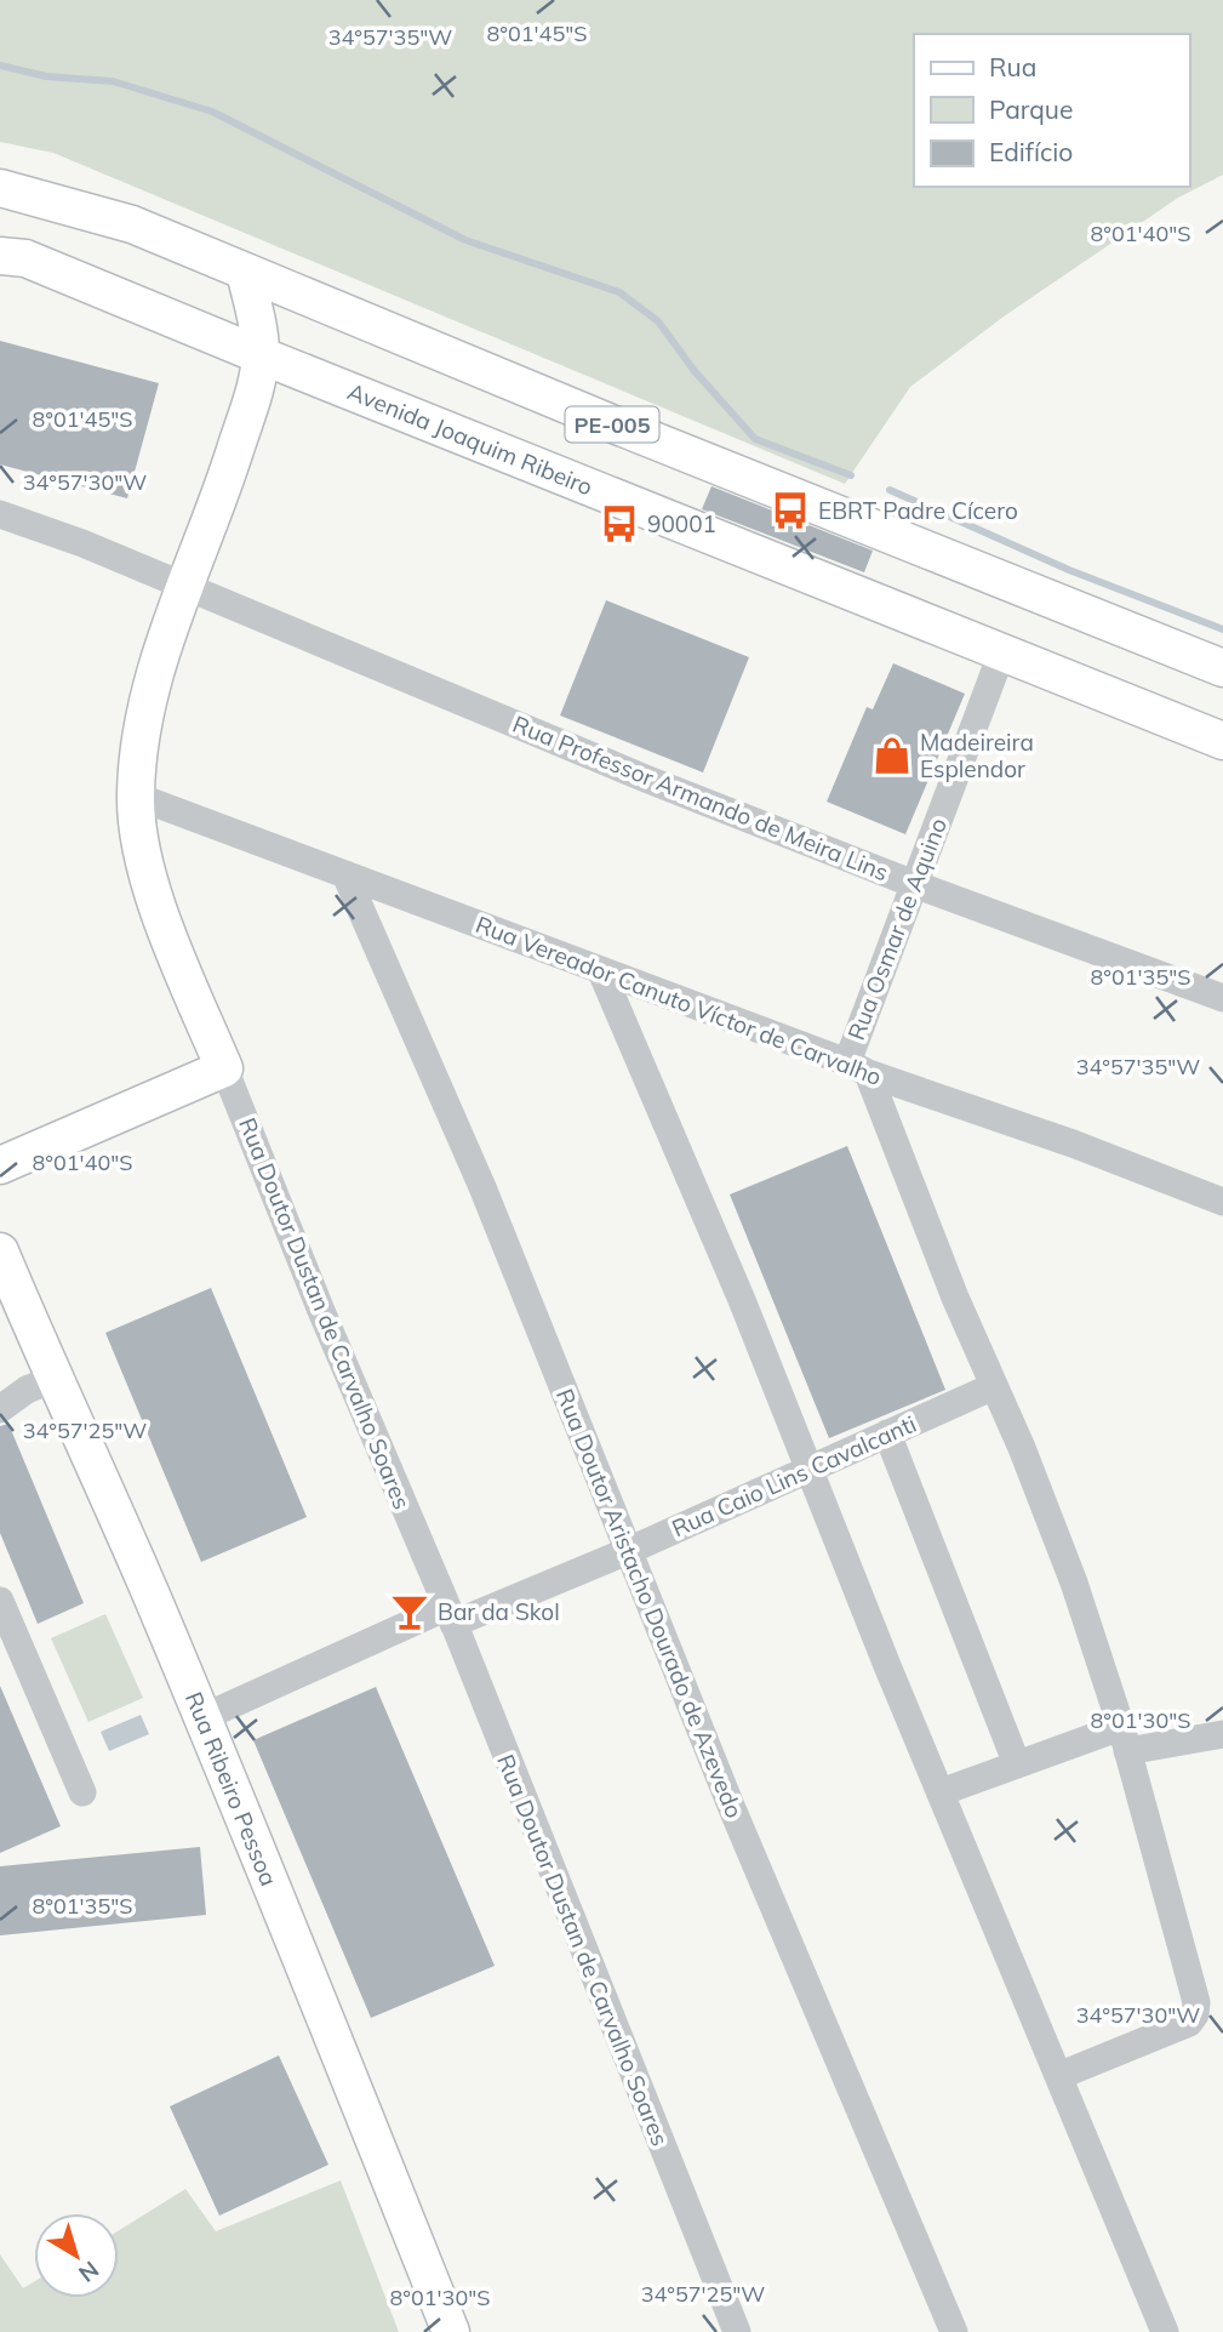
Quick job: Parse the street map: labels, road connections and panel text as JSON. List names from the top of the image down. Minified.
{"streets":{"main road":["PE-005","Avenida Joaquim Ribeiro","Rua Doutor Dustan de Carvalho Soares","Rua Ribeiro Pessoa"],"street":["Rua Professor Armando de Meira Lins","Rua Osmar de Aquino","Rua Vereador Canuto Víctor de Carvalho","Rua Caio Lins Cavalcanti","Rua Doutor Aristacho Dourado de Azevedo"]},"crossings":[["PE-005","Rua Doutor Dustan de Carvalho Soares"],["Avenida Joaquim Ribeiro","Rua Osmar de Aquino"],["Avenida Joaquim Ribeiro","Rua Doutor Dustan de Carvalho Soares"],["Rua Professor Armando de Meira Lins","Rua Osmar de Aquino"],["Rua Professor Armando de Meira Lins","Rua Doutor Dustan de Carvalho Soares"],["Rua Osmar de Aquino","Rua Vereador Canuto Víctor de Carvalho"],["Rua Vereador Canuto Víctor de Carvalho","Rua Doutor Dustan de Carvalho Soares"],["Rua Vereador Canuto Víctor de Carvalho","Rua Doutor Aristacho Dourado de Azevedo"],["Rua Doutor Dustan de Carvalho Soares","Rua Caio Lins Cavalcanti"],["Rua Caio Lins Cavalcanti","Rua Doutor Aristacho Dourado de Azevedo"],["Rua Caio Lins Cavalcanti","Rua Ribeiro Pessoa"]],"places":{"bus stop":["EBRT Padre Cícero","90001"],"shop":["Madeireira Esplendor"],"bar":["Bar da Skol"]},"legend":["Rua","Parque","Edifício"],"north":"bottom right","coordinates":["8°01'45\"S","34°57'35\"W","8°01'40\"S","34°57'30\"W","8°01'35\"S","34°57'25\"W","8°01'30\"S"]}
